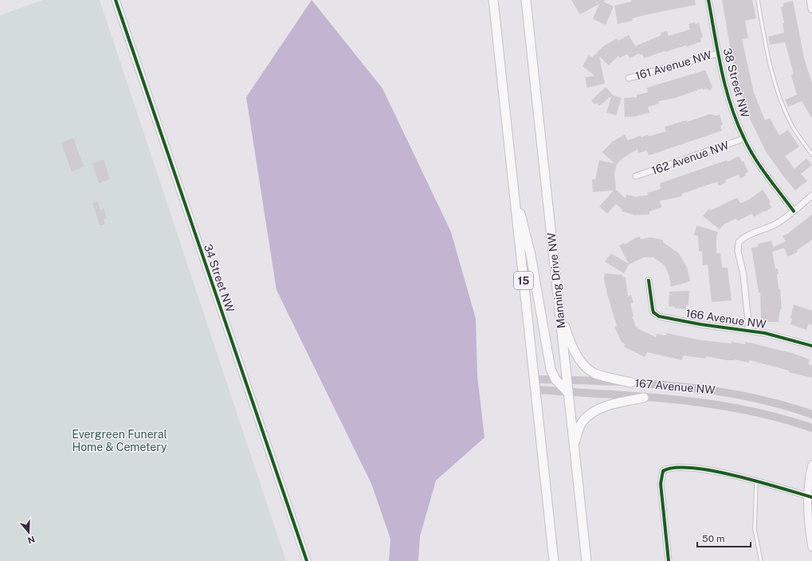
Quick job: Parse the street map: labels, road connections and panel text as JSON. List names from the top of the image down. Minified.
{"streets":{"main road":["15","Manning Drive NW","167 Avenue NW"],"street":["161 Avenue NW","38 Street NW","162 Avenue NW","34 Street NW","166 Avenue NW"]},"crossings":[["161 Avenue NW","38 Street NW"],["38 Street NW","162 Avenue NW"],["15","167 Avenue NW"],["Manning Drive NW","167 Avenue NW"]],"parks":["Evergreen Funeral Home & Cemetery"],"scale_bar":"50 m","north":"bottom"}
